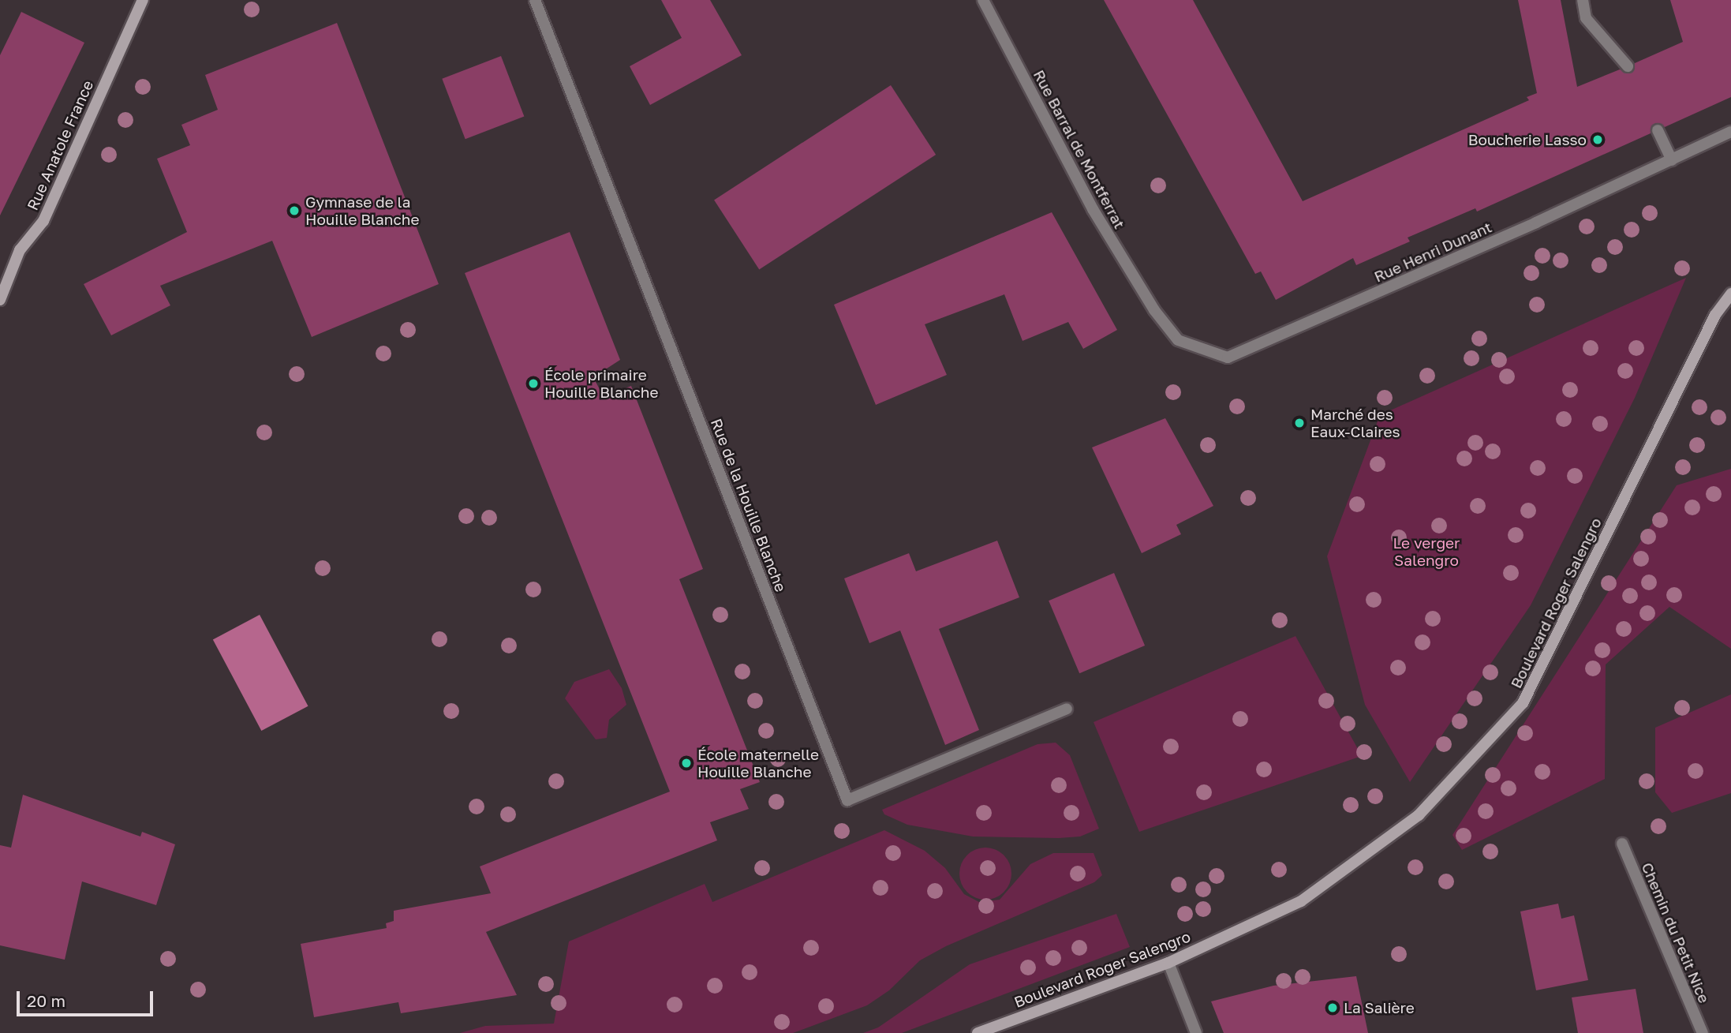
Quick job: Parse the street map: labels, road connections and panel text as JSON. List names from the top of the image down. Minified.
{"streets":{"street":["Rue Anatole France","Rue Barral de Montferrat","Rue Henri Dunant","Rue de la Houille Blanche","Boulevard Roger Salengro","Chemin du Petit Nice"]},"crossings":[["Rue Barral de Montferrat","Rue Henri Dunant"]],"parks":["Le verger Salengro"],"places":["Boucherie Lasso","Gymnase de la Houille Blanche","École primaire Houille Blanche","Marché des Eaux-Claires","École maternelle Houille Blanche","La Salière"],"scale_bar":"20 m"}
